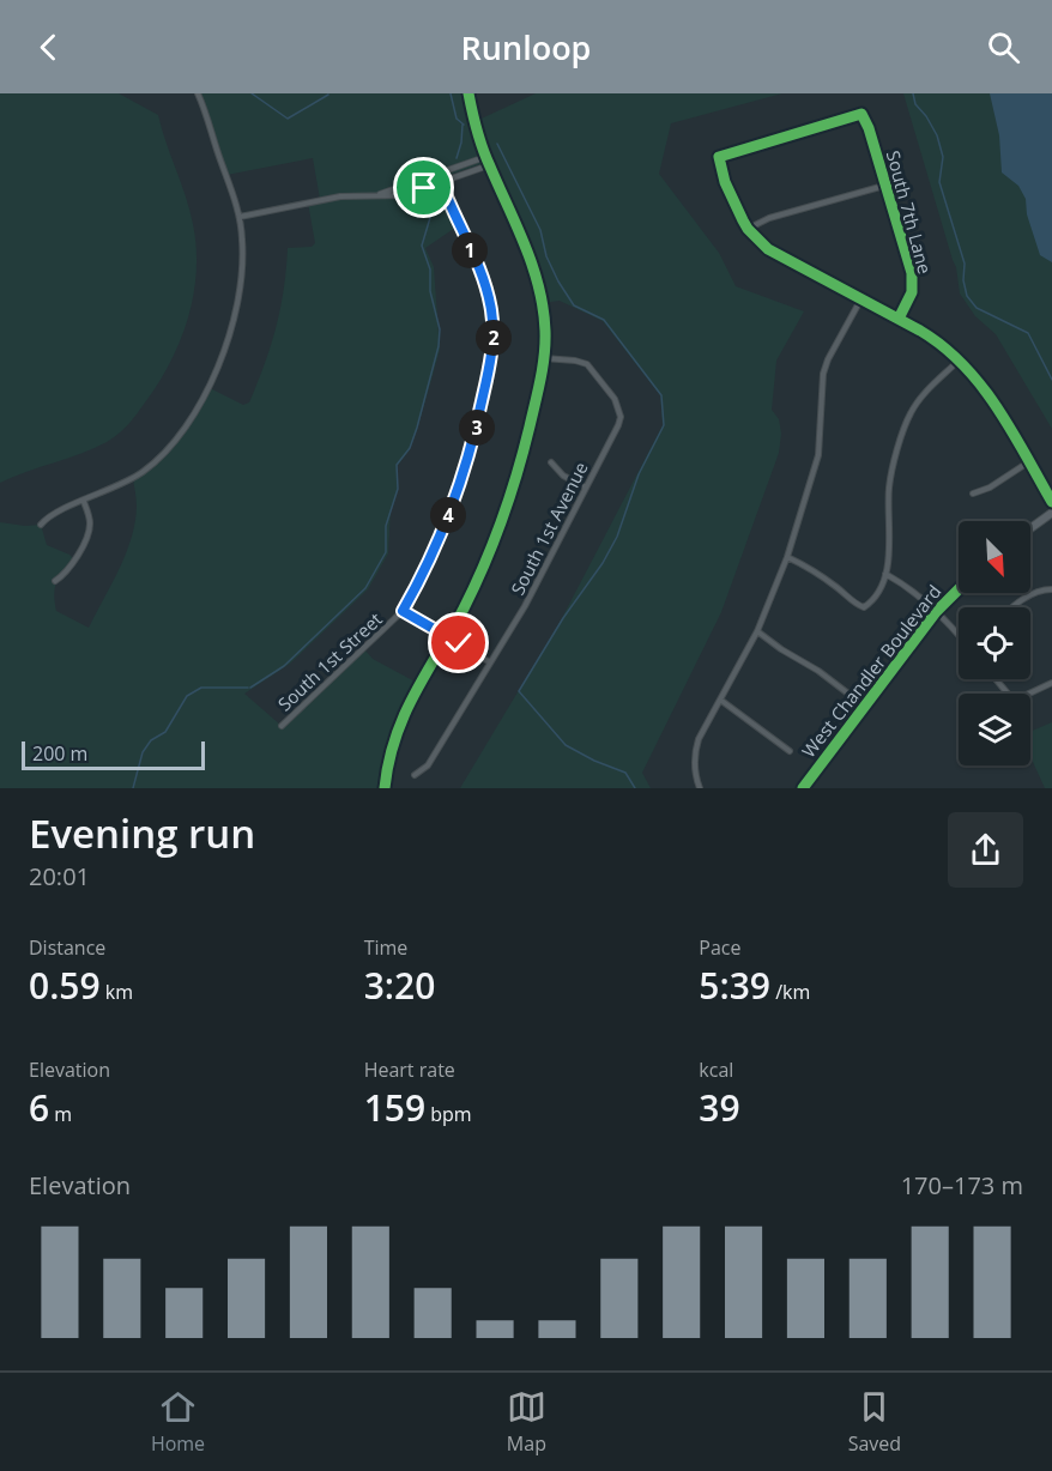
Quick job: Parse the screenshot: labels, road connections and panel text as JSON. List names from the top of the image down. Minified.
{"streets":{"main road":["West Chandler Boulevard"],"street":["South 7th Lane","South 1st Avenue","South 1st Street"]},"scale_bar":"200 m","north":"bottom right","page":{"header":"Runloop","pins":["1","2","3","4"],"scale":"200 m","heading":["Evening run","20:01"],"stats":[["Distance","0.59 km"],["Time","3:20"],["Pace","5:39 /km"],["Elevation","6 m"],["Heart rate","159 bpm"],["kcal","39"]],"chart":["Elevation","170–173 m"],"tabs":["Home","Map","Saved"]}}
